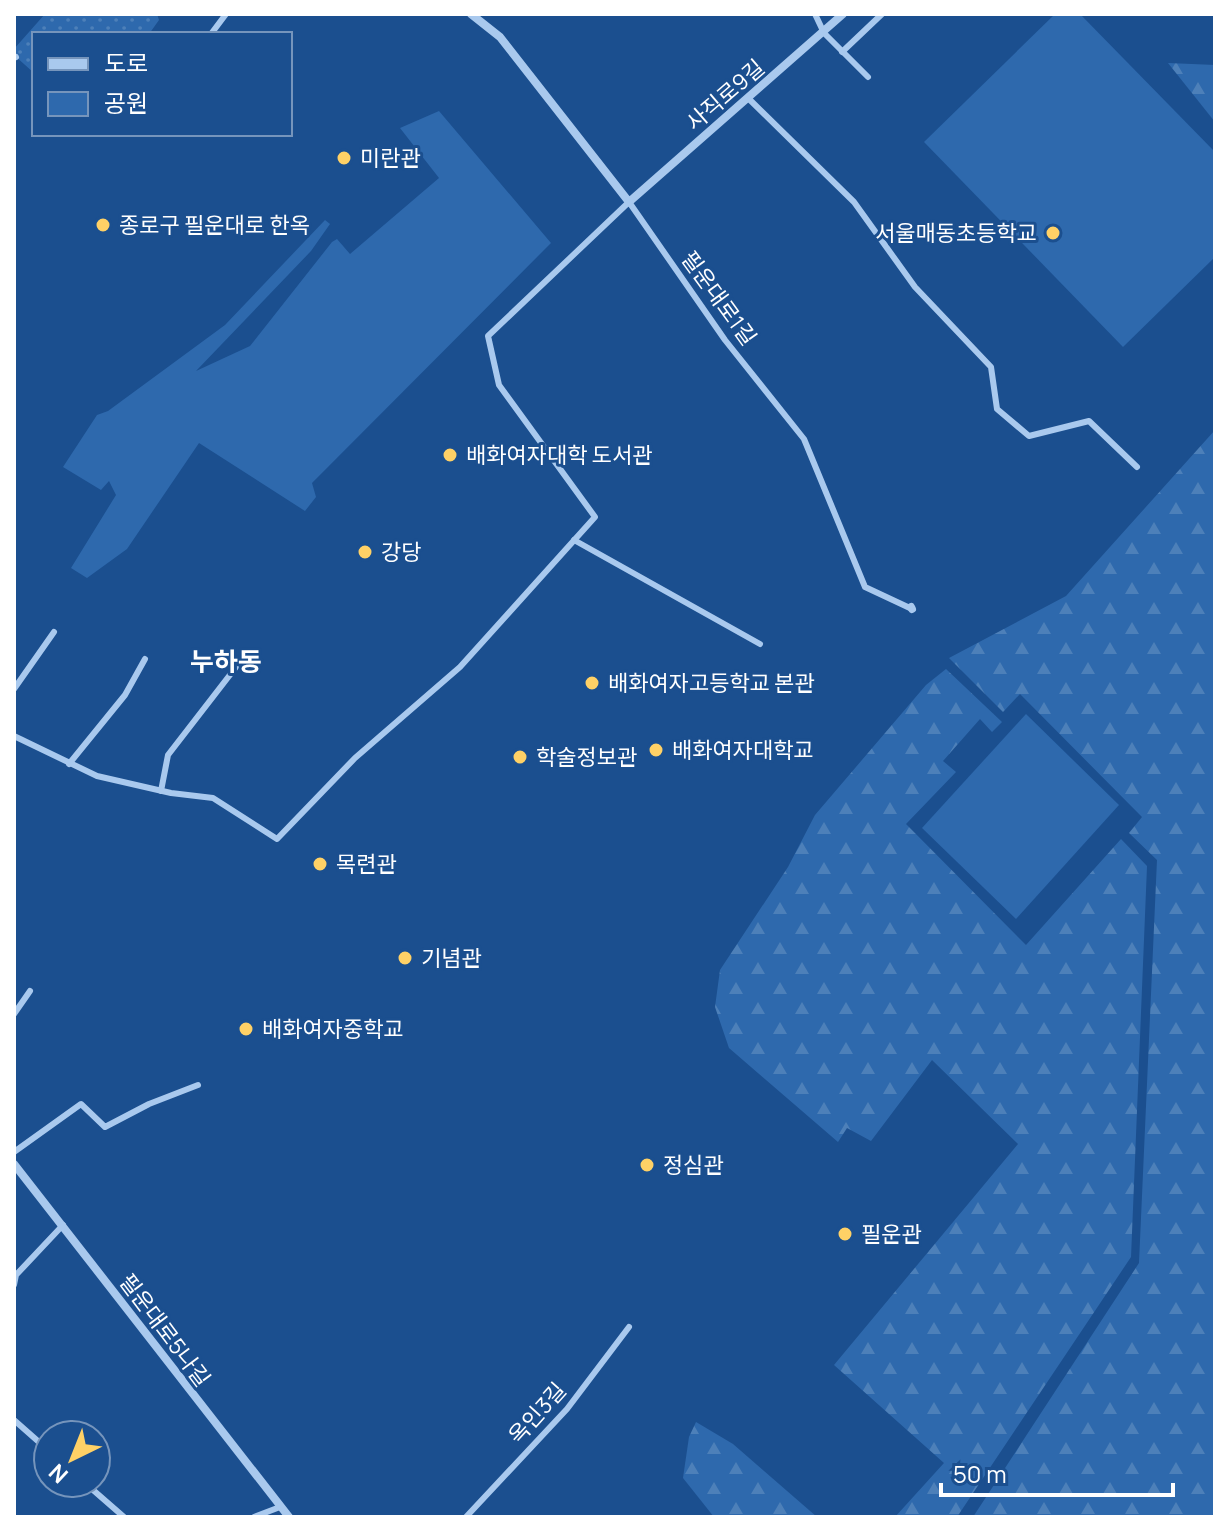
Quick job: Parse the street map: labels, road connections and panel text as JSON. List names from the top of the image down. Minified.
{"streets":{"street":["사직로9길","필운대로1길","필운대로5나길"],"lane":["옥인3길"]},"crossings":[["사직로9길","필운대로1길"]],"districts":["누하동"],"places":["미란관","종로구 필운대로 한옥","서울매동초등학교","배화여자대학 도서관","강당","배화여자고등학교 본관","배화여자대학교","학술정보관","목련관","기념관","배화여자중학교","정심관","필운관"],"legend":["도로","공원"],"scale_bar":"50 m","north":"bottom left"}
